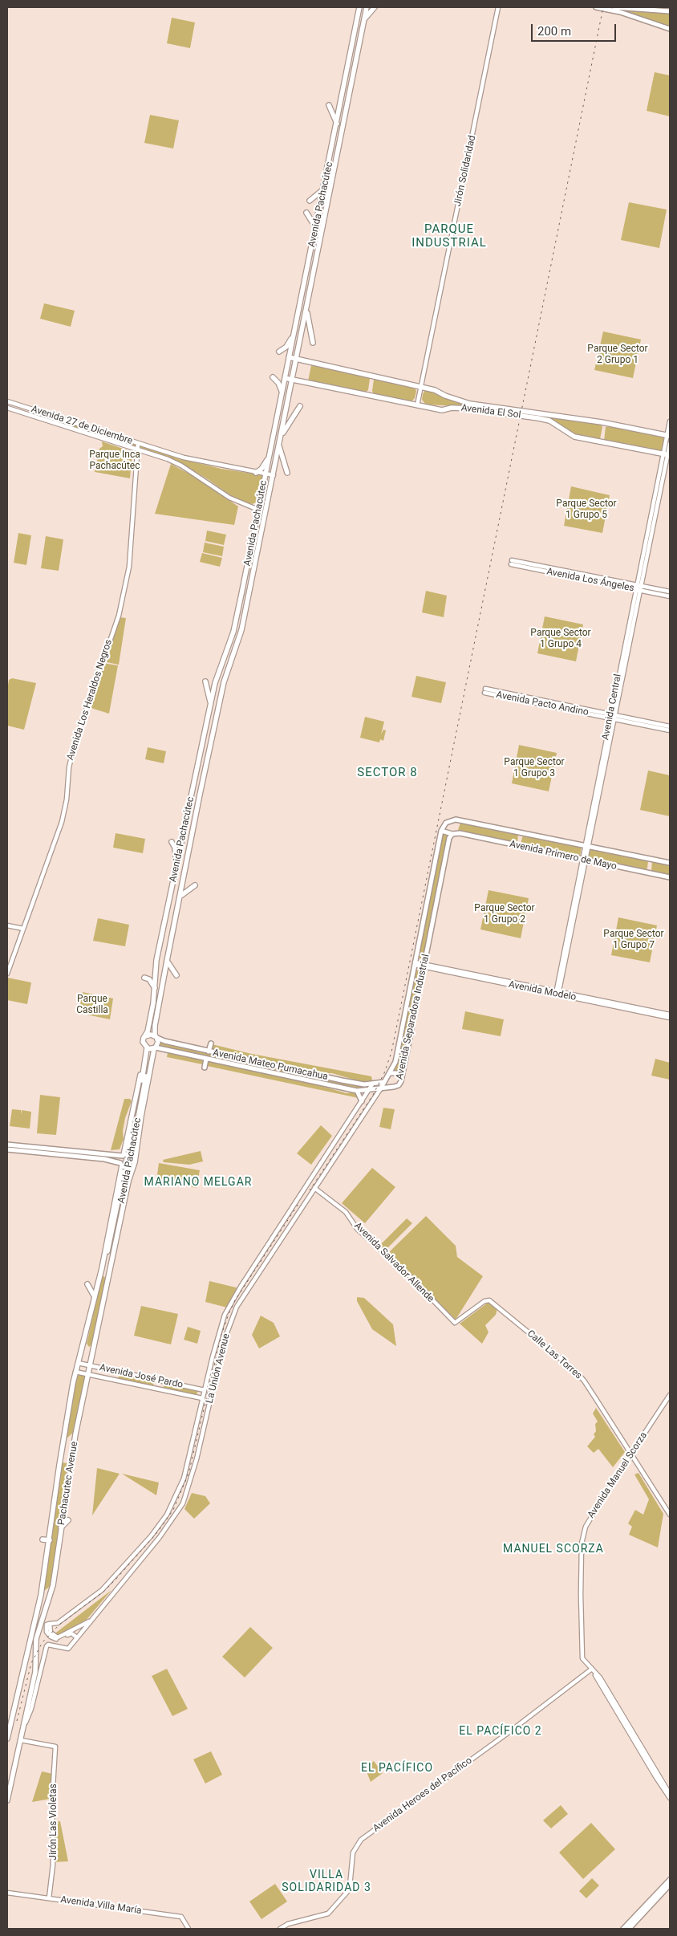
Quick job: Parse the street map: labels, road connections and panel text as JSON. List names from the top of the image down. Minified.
{"streets":{"main road":["Avenida Pachacútec","Avenida El Sol","Avenida Primero de Mayo","Avenida Separadora Industrial","Avenida Mateo Pumacahua","Pachacutec Avenue"],"street":["Jirón Solidaridad","Avenida 27 de Diciembre","Avenida Los Ángeles","Avenida Los Heraldos Negros","Avenida Pacto Andino","Avenida Central","Avenida Modelo","Avenida Salvador Allende","Calle Las Torres","La Unión Avenue","Avenida José Pardo","Avenida Manuel Scorza","Avenida Heroes del Pacífico","Jirón Las Violetas","Avenida Villa María"]},"crossings":[["Jirón Solidaridad","Avenida El Sol"],["Avenida Pachacútec","Avenida El Sol"],["Avenida Pachacútec","Avenida 27 de Diciembre"],["Avenida Pachacútec","Avenida Mateo Pumacahua"],["Avenida Pachacútec","Pachacutec Avenue"],["Avenida El Sol","Avenida Central"],["Avenida 27 de Diciembre","Avenida Los Heraldos Negros"],["Avenida Los Ángeles","Avenida Central"],["Avenida Pacto Andino","Avenida Central"],["Avenida Central","Avenida Primero de Mayo"],["Avenida Central","Avenida Modelo"],["Avenida Primero de Mayo","Avenida Separadora Industrial"],["Avenida Modelo","Avenida Separadora Industrial"],["Avenida Separadora Industrial","Avenida Mateo Pumacahua"],["Avenida Separadora Industrial","La Unión Avenue"],["Avenida Mateo Pumacahua","La Unión Avenue"],["Avenida Salvador Allende","Calle Las Torres"],["Avenida Salvador Allende","La Unión Avenue"],["Calle Las Torres","Avenida Manuel Scorza"],["La Unión Avenue","Avenida José Pardo"],["Avenida José Pardo","Pachacutec Avenue"],["Avenida Manuel Scorza","Avenida Heroes del Pacífico"],["Pachacutec Avenue","Jirón Las Violetas"],["Jirón Las Violetas","Avenida Villa María"]],"districts":["PARQUE INDUSTRIAL","SECTOR 8","MARIANO MELGAR","MANUEL SCORZA","EL PACÍFICO 2","EL PACÍFICO","VILLA SOLIDARIDAD 3"],"parks":["Parque Sector 2 Grupo 1","Parque Inca Pachacútec","Parque Sector 1 Grupo 5","Parque Sector 1 Grupo 4","Parque Sector 1 Grupo 3","Parque Sector 1 Grupo 2","Parque Sector 1 Grupo 7","Parque Castilla"],"scale_bar":"200 m"}
